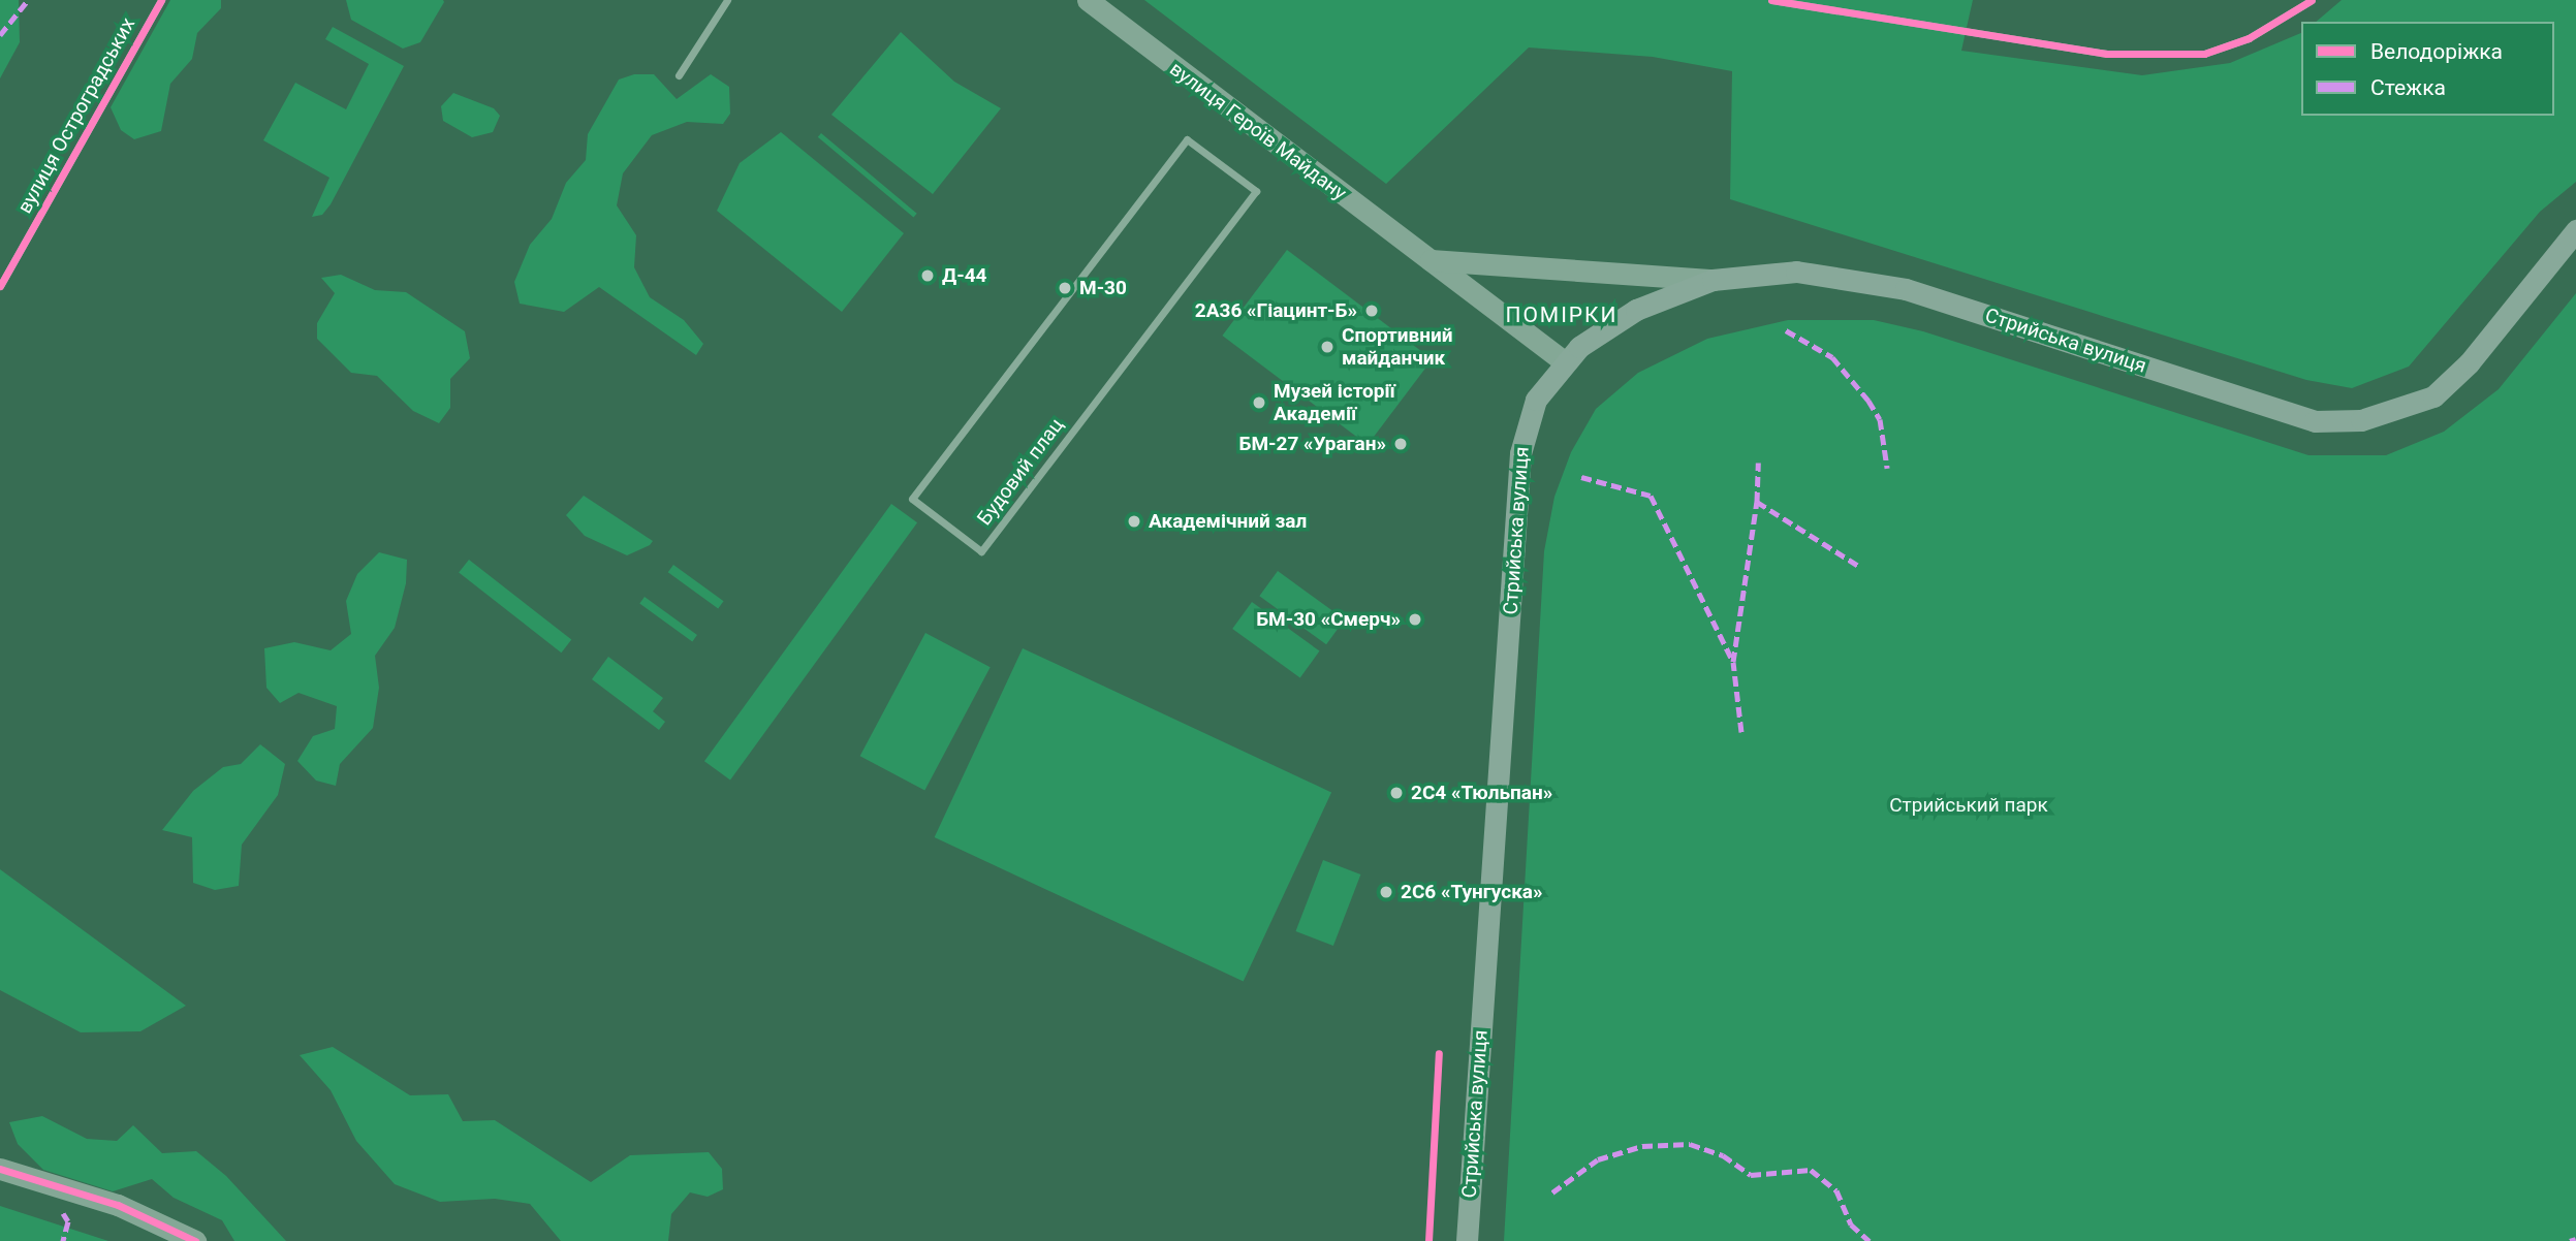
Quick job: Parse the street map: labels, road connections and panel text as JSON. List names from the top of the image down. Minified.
{"streets":{"main road":["вулиця Героїв Майдану","Стрийська вулиця"],"street":["вулиця Остроградських","Будовий плац"]},"crossings":[["вулиця Героїв Майдану","Стрийська вулиця"]],"districts":["ПОМІРКИ"],"parks":["Стрийський парк"],"places":["Д-44","М-30","2А36 «Гіацинт-Б»","Спортивний майданчик","Музей історії Академії","БМ-27 «Ураган»","Академічний зал","БМ-30 «Смерч»","2С4 «Тюльпан»","2С6 «Тунгуска»"],"legend":["Велодоріжка","Стежка"]}
